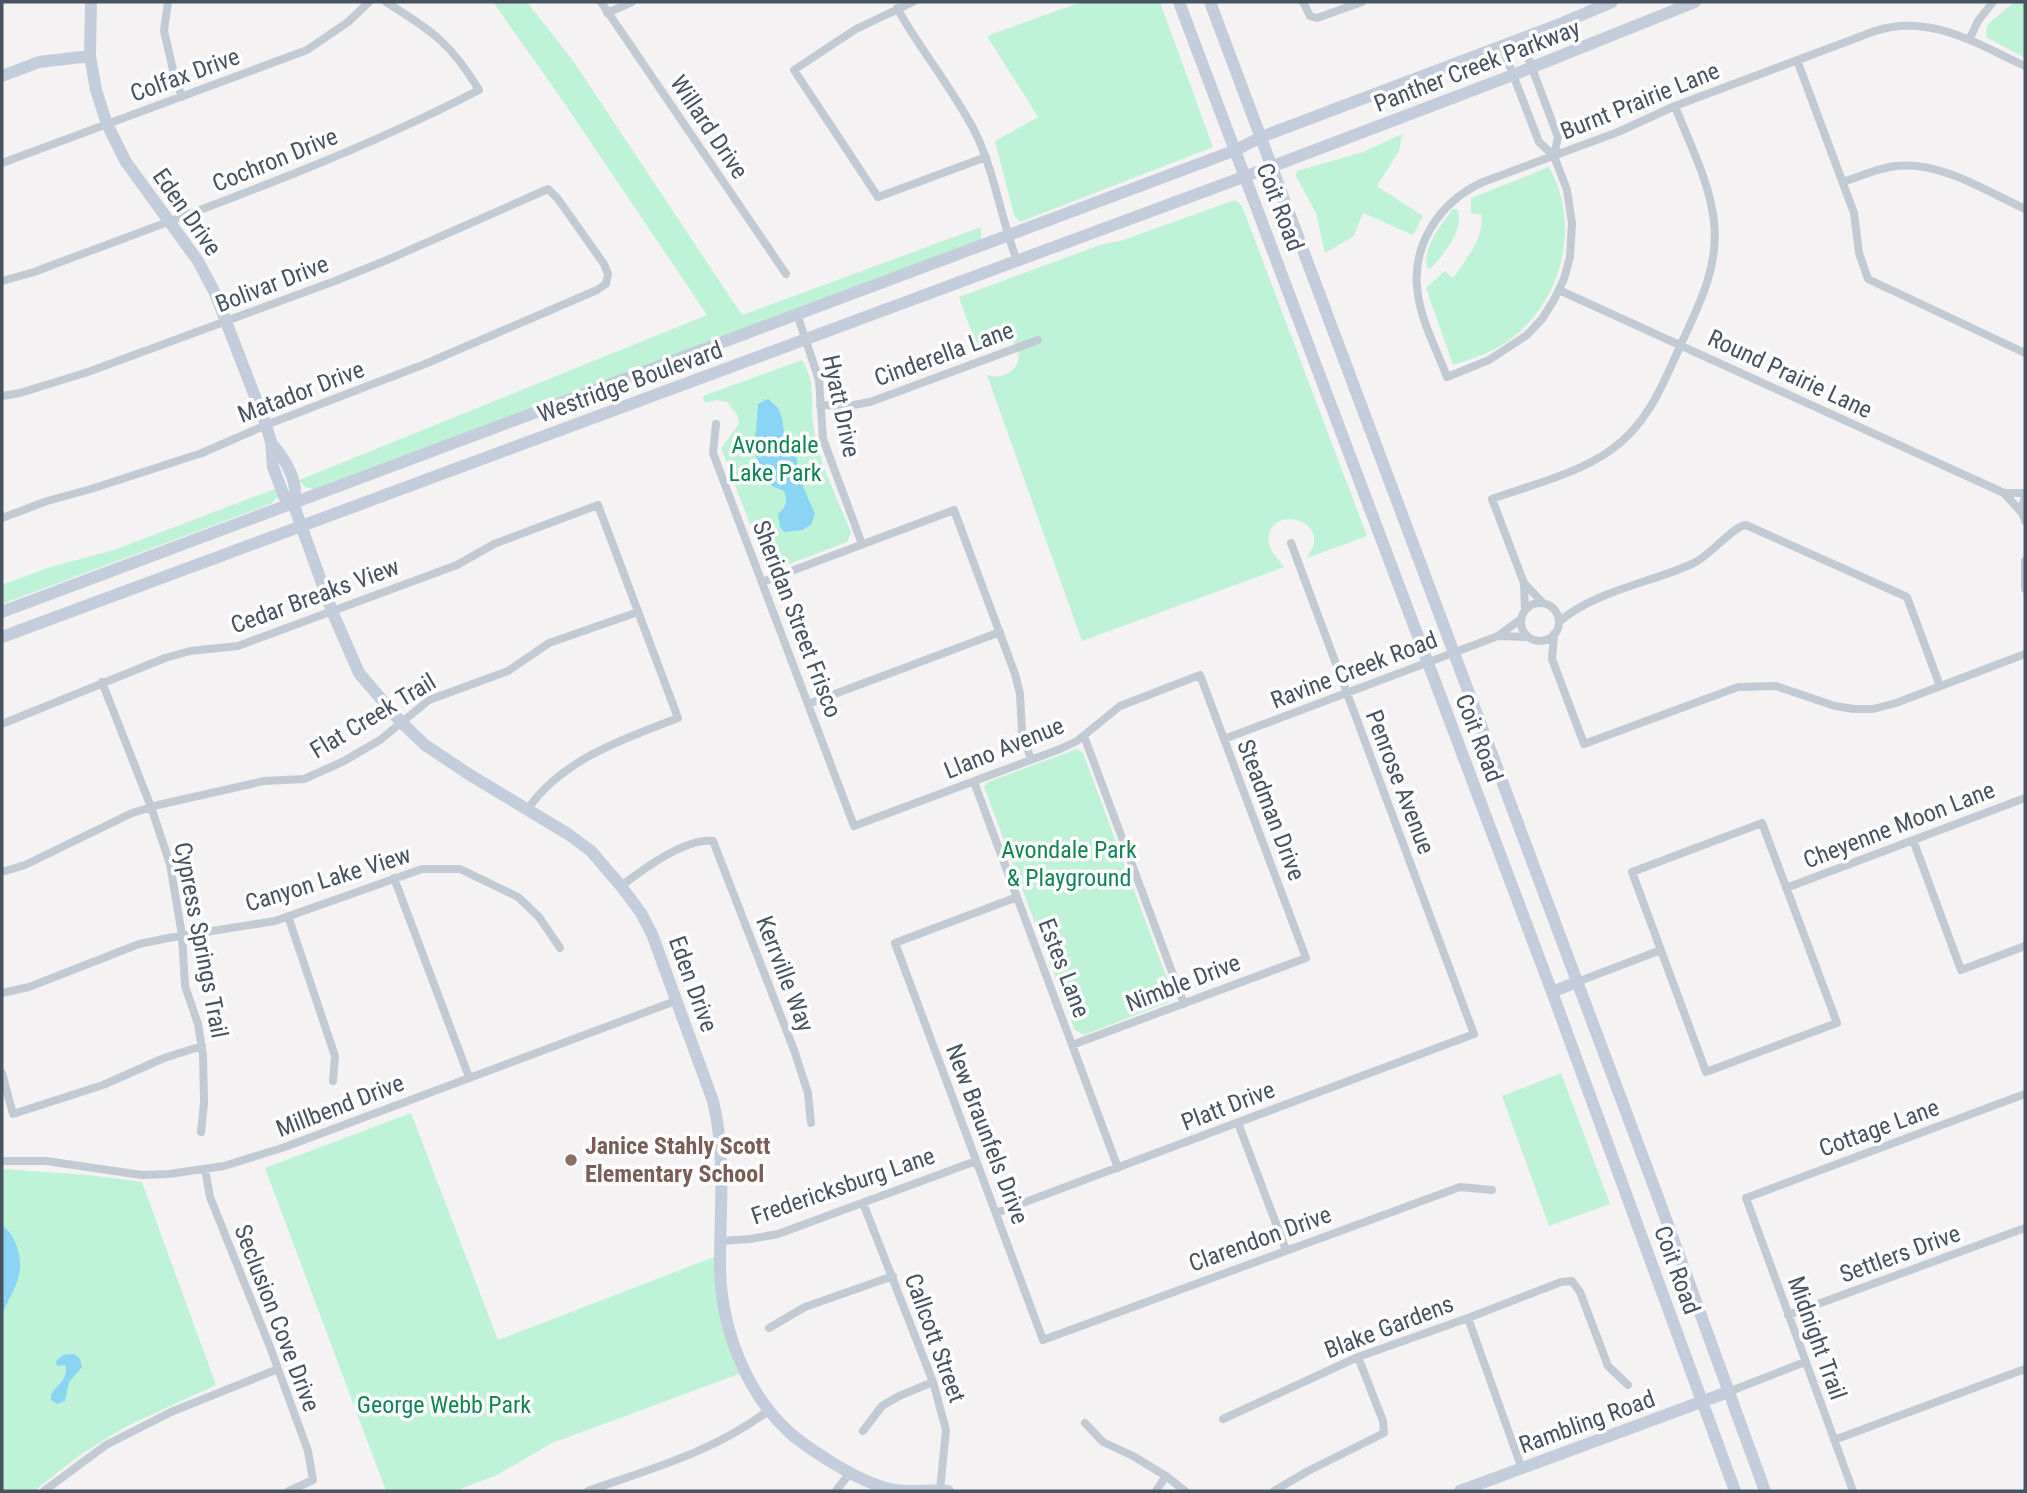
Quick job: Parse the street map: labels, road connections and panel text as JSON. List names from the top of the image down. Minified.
{"streets":{"main road":["Panther Creek Parkway","Coit Road","Eden Drive","Westridge Boulevard","Rambling Road"],"street":["Colfax Drive","Burnt Prairie Lane","Willard Drive","Cochron Drive","Bolivar Drive","Cinderella Lane","Round Prairie Lane","Matador Drive","Hyatt Drive","Cedar Breaks View","Sheridan Street Frisco","Ravine Creek Road","Flat Creek Trail","Llano Avenue","Penrose Avenue","Steadman Drive","Cheyenne Moon Lane","Canyon Lake View","Cypress Springs Trail","Estes Lane","Kerrville Way","Nimble Drive","Millbend Drive","Platt Drive","Cottage Lane","New Braunfels Drive","Fredericksburg Lane","Clarendon Drive","Settlers Drive","Seclusion Cove Drive","Blake Gardens","Callcott Street","Midnight Trail"]},"crossings":[["Panther Creek Parkway","Coit Road"],["Panther Creek Parkway","Westridge Boulevard"],["Colfax Drive","Eden Drive"],["Burnt Prairie Lane","Round Prairie Lane"],["Cochron Drive","Eden Drive"],["Coit Road","Westridge Boulevard"],["Coit Road","Ravine Creek Road"],["Coit Road","Rambling Road"],["Eden Drive","Bolivar Drive"],["Eden Drive","Westridge Boulevard"],["Eden Drive","Matador Drive"],["Eden Drive","Cedar Breaks View"],["Eden Drive","Flat Creek Trail"],["Eden Drive","Kerrville Way"],["Eden Drive","Millbend Drive"],["Eden Drive","Fredericksburg Lane"],["Eden Drive","Callcott Street"],["Bolivar Drive","Matador Drive"],["Cinderella Lane","Hyatt Drive"],["Westridge Boulevard","Hyatt Drive"],["Cedar Breaks View","Flat Creek Trail"],["Cedar Breaks View","Cypress Springs Trail"],["Sheridan Street Frisco","Llano Avenue"],["Ravine Creek Road","Penrose Avenue"],["Ravine Creek Road","Steadman Drive"],["Flat Creek Trail","Cypress Springs Trail"],["Llano Avenue","Steadman Drive"],["Llano Avenue","Estes Lane"],["Penrose Avenue","Platt Drive"],["Steadman Drive","Nimble Drive"],["Canyon Lake View","Cypress Springs Trail"],["Estes Lane","Nimble Drive"],["Estes Lane","Platt Drive"],["Estes Lane","New Braunfels Drive"],["Millbend Drive","Seclusion Cove Drive"],["Platt Drive","New Braunfels Drive"],["Cottage Lane","Midnight Trail"],["New Braunfels Drive","Fredericksburg Lane"],["New Braunfels Drive","Clarendon Drive"],["Fredericksburg Lane","Callcott Street"],["Settlers Drive","Midnight Trail"]],"parks":["Avondale Lake Park","Avondale Park & Playground","George Webb Park"],"places":["Janice Stahly Scott Elementary School"]}
